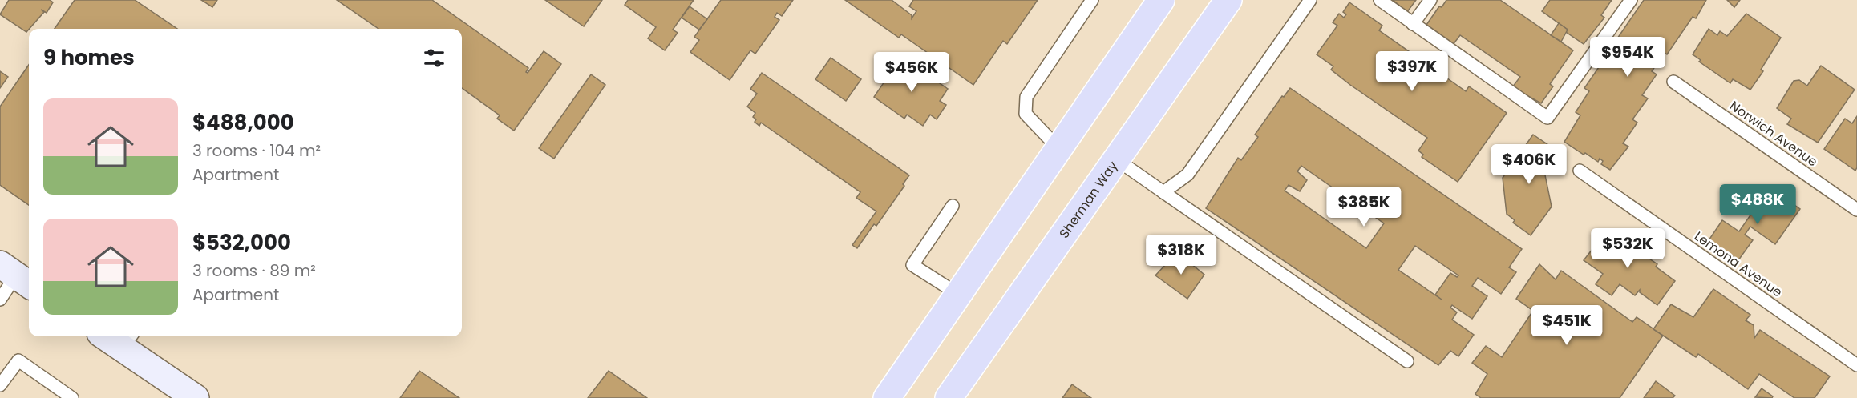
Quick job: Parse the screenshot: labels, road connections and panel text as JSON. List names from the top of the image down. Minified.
{"streets":{"main road":["Sherman Way"],"lane":["Norwich Avenue","Lemona Avenue"]},"page":{"heading":"9 homes","price":["$954K","$397K","$456K","$406K","$488K","$385K","$532K","$318K","$451K"],"list":[{"name":"$488,000","note":"3 rooms · 104 m² · Apartment"},{"name":"$532,000","note":"3 rooms · 89 m² · Apartment"}]}}
